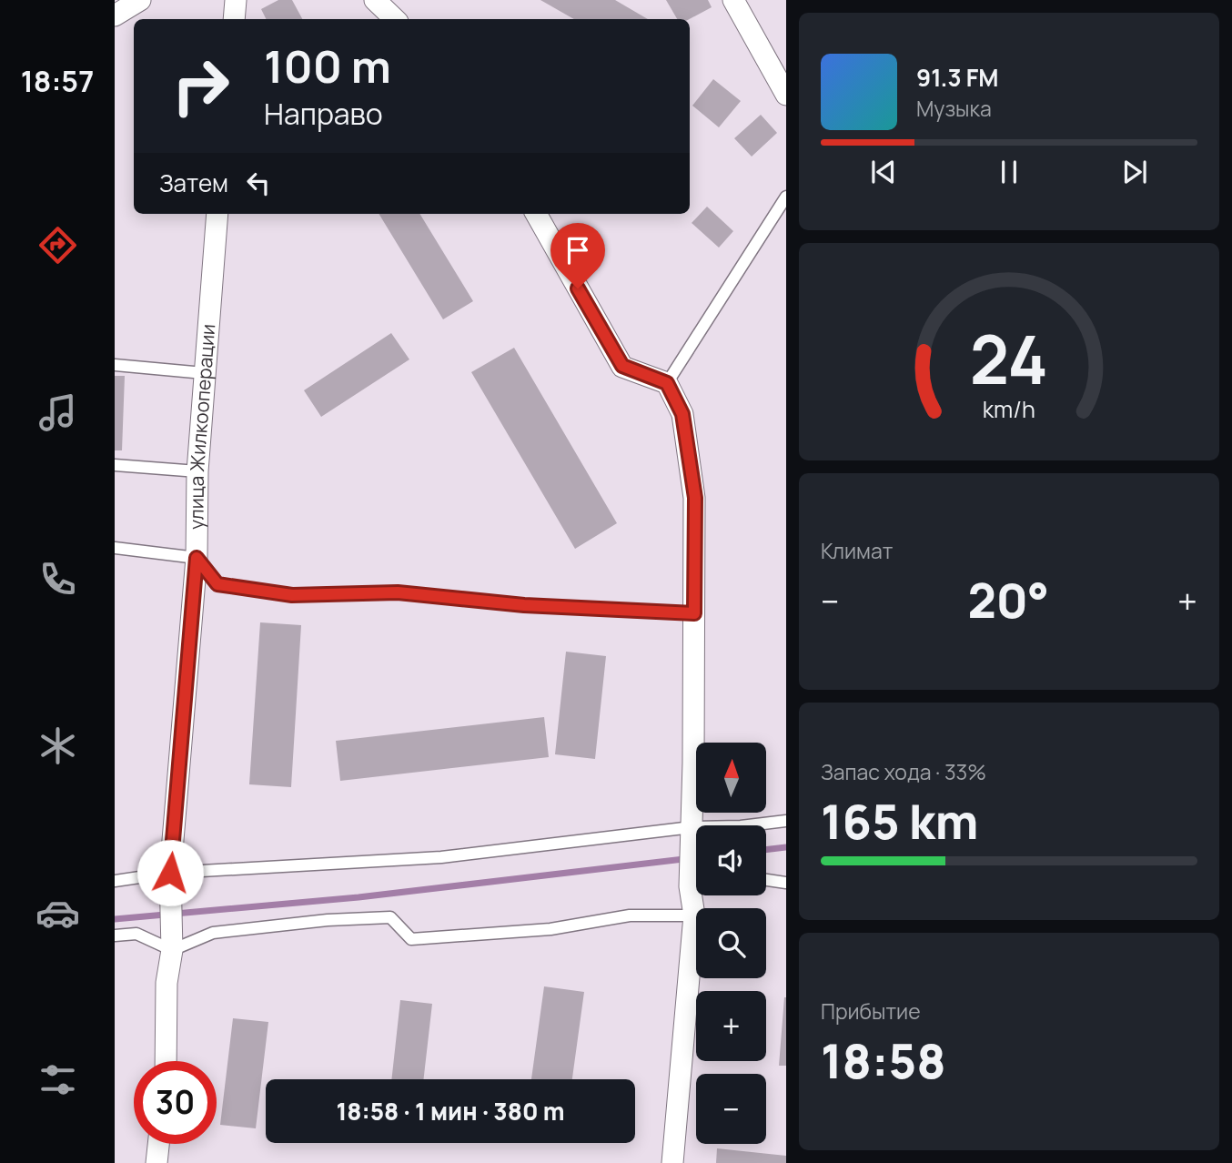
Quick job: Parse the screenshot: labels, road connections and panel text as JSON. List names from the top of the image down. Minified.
{"streets":{"street":["улица Жилкооперации"]},"north":"top","page":{"tabs":"18:57","turn":["100 m","Направо"],"song":["91.3 FM","Музыка"],"then":"Затем","tile":["Климат",["Запас хода · 33%","165 km"],["Прибытие","18:58"]],"heat":["−","20°","+"],"map_buttons":["+","−"],"limit":"30","trip":"18:58 · 1 мин · 380 m","gauge":["24","km/h"]}}
